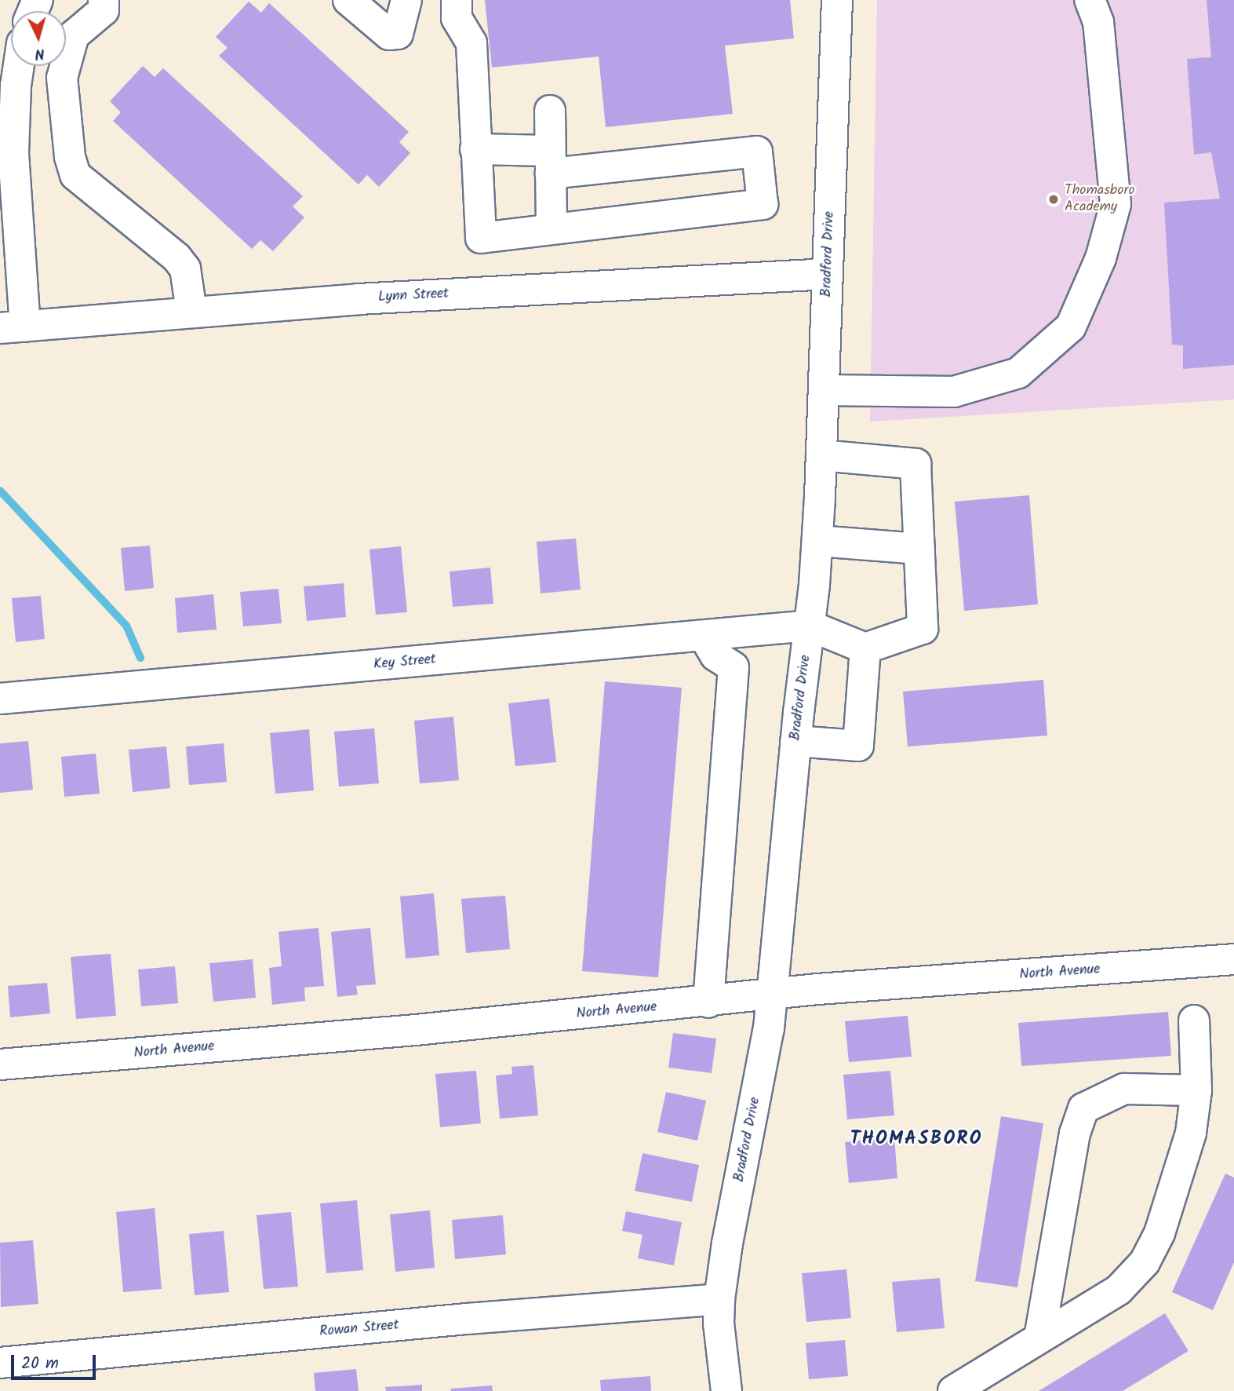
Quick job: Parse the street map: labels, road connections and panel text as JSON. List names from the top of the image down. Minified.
{"streets":{"street":["Bradford Drive","Lynn Street","Key Street","North Avenue","Rowan Street"]},"crossings":[["Bradford Drive","Lynn Street"],["Bradford Drive","Key Street"],["Bradford Drive","North Avenue"],["Bradford Drive","Rowan Street"]],"districts":["THOMASBORO"],"places":["Thomasboro Academy"],"scale_bar":"20 m","north":"bottom"}
